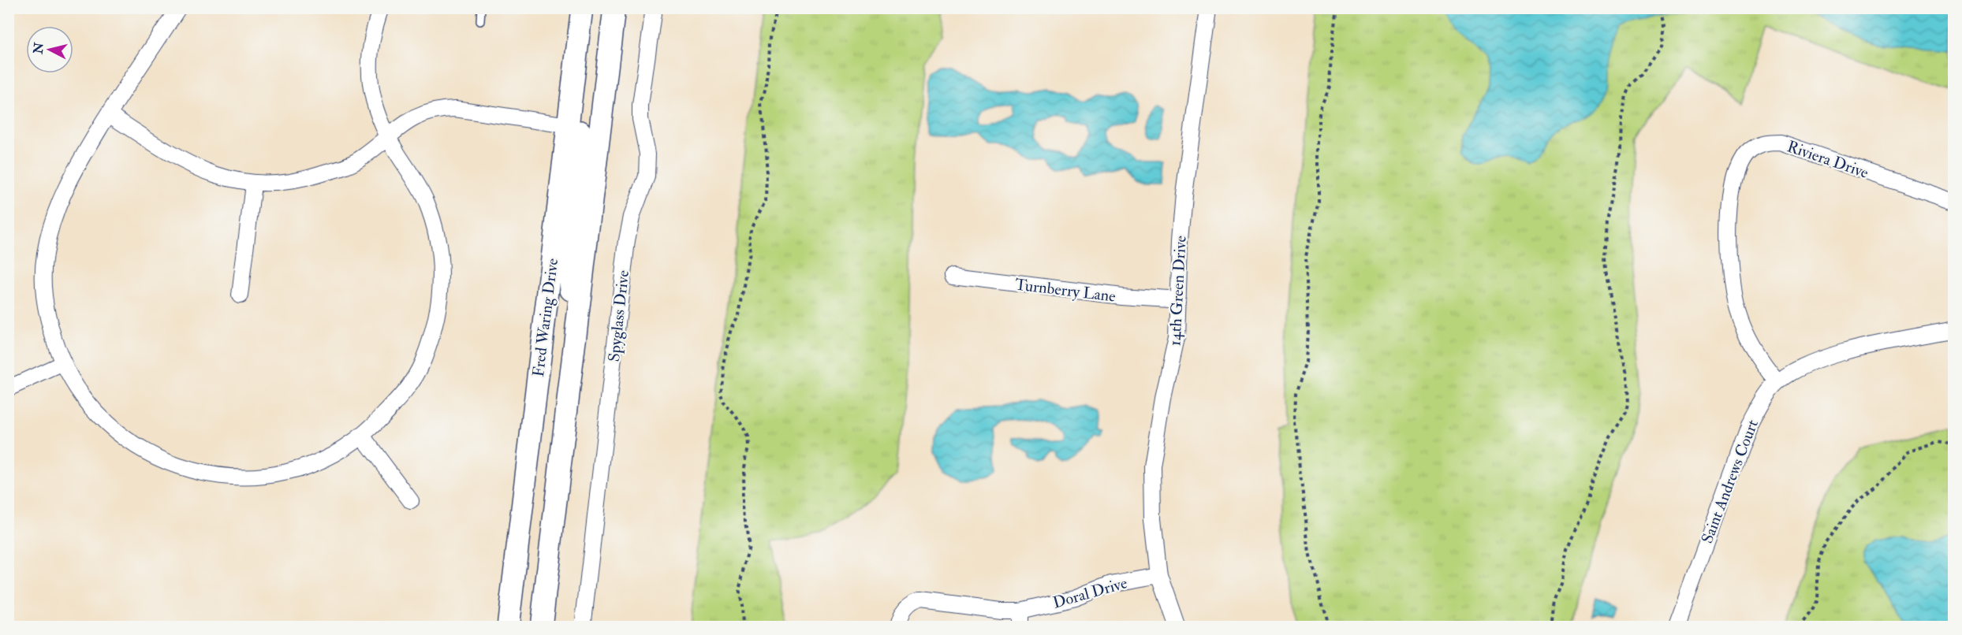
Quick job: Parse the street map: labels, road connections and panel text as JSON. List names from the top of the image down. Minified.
{"streets":{"main road":["Fred Waring Drive"],"street":["Riviera Drive","Turnberry Lane","14th Green Drive","Spyglass Drive","Saint Andrews Court","Doral Drive"]},"crossings":[["Riviera Drive","Saint Andrews Court"],["Turnberry Lane","14th Green Drive"],["14th Green Drive","Doral Drive"]],"north":"left"}
